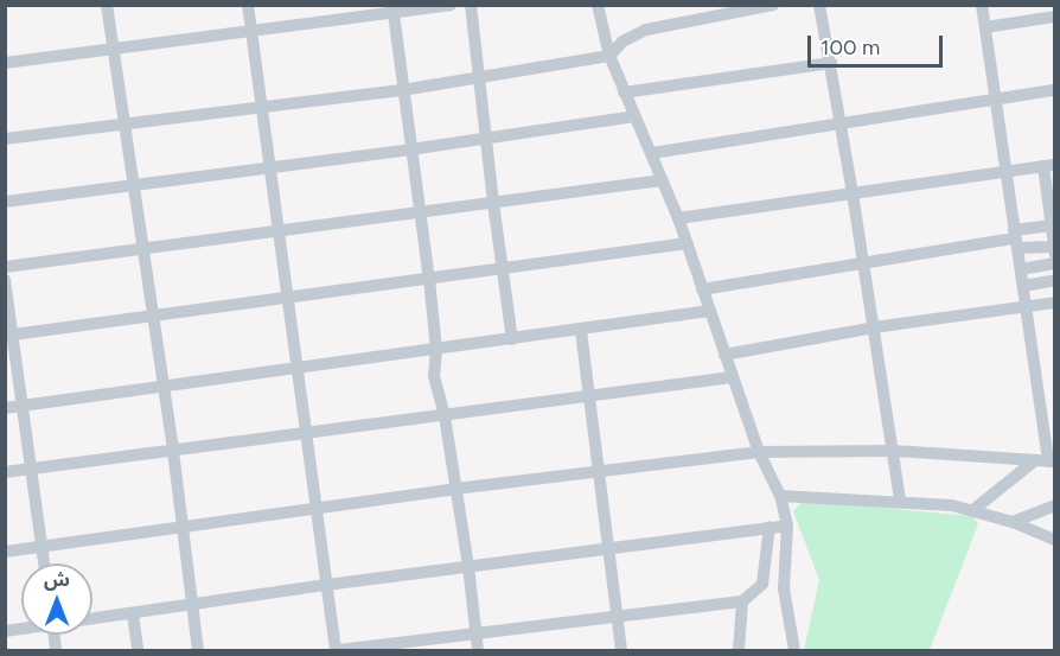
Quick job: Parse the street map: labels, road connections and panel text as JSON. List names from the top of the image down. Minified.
{"scale_bar":"100 m","north":"top"}
